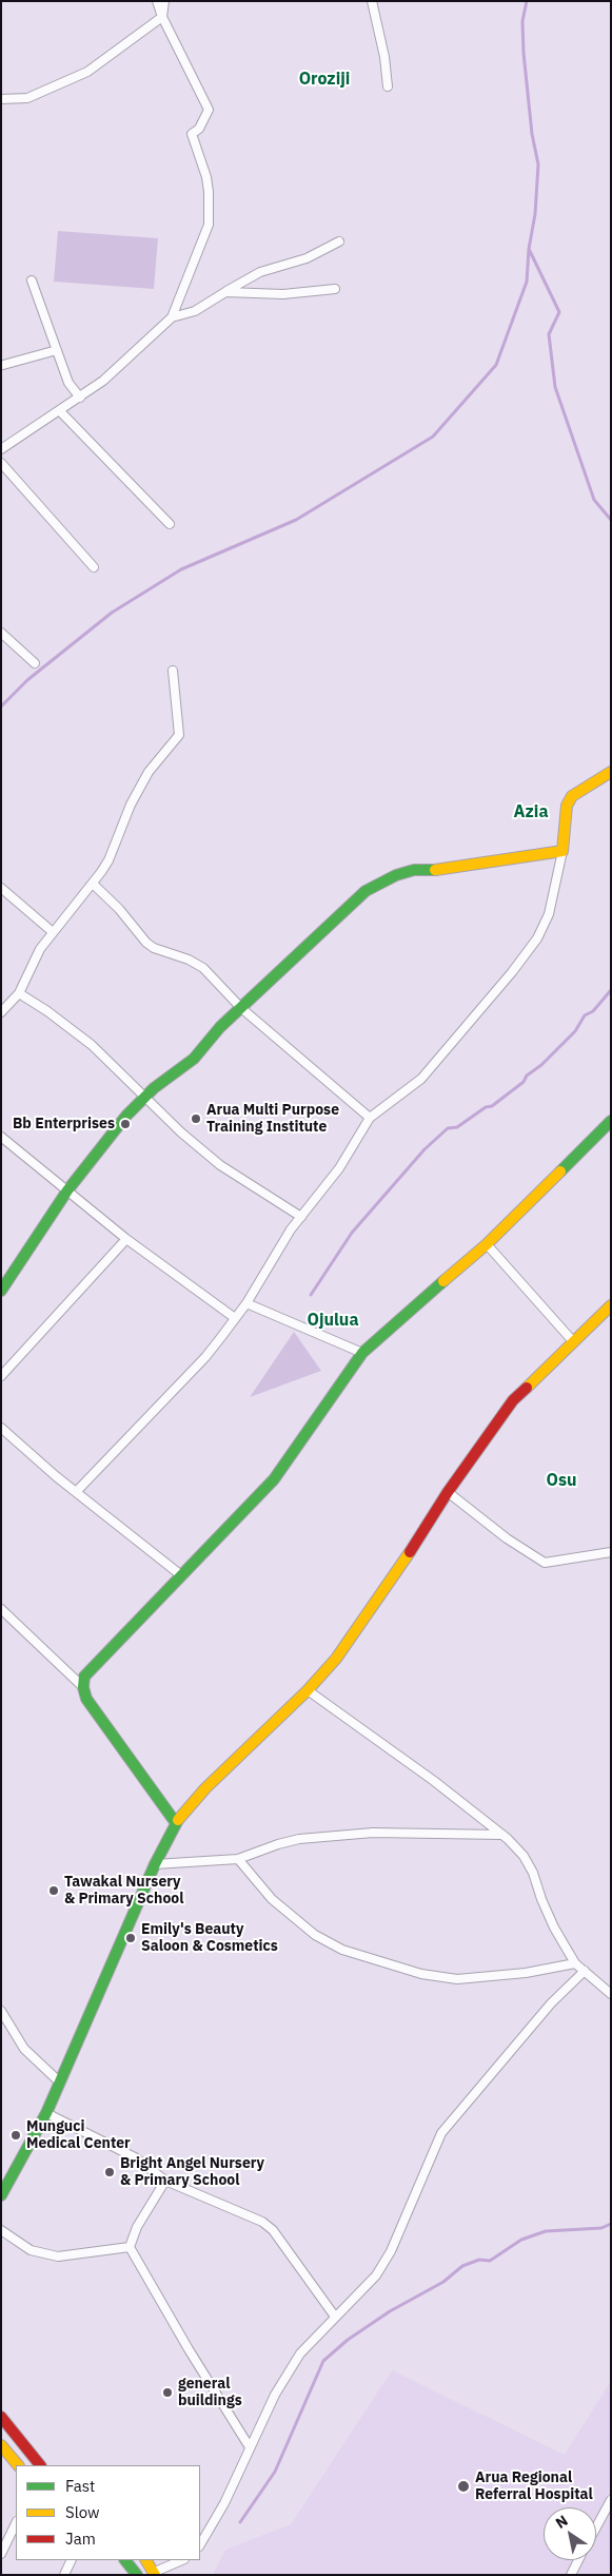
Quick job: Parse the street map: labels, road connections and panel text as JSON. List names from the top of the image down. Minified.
{"districts":["Oroziji","Azia","Ojulua","Osu"],"places":["Arua Multi Purpose Training Institute","Bb Enterprises","Tawakal Nursery & Primary School","Emily's Beauty Saloon & Cosmetics","Munguci Medical Center","Bright Angel Nursery & Primary School","general buildings","Arua Regional Referral Hospital"],"legend":["Fast","Slow","Jam"],"north":"top left"}
